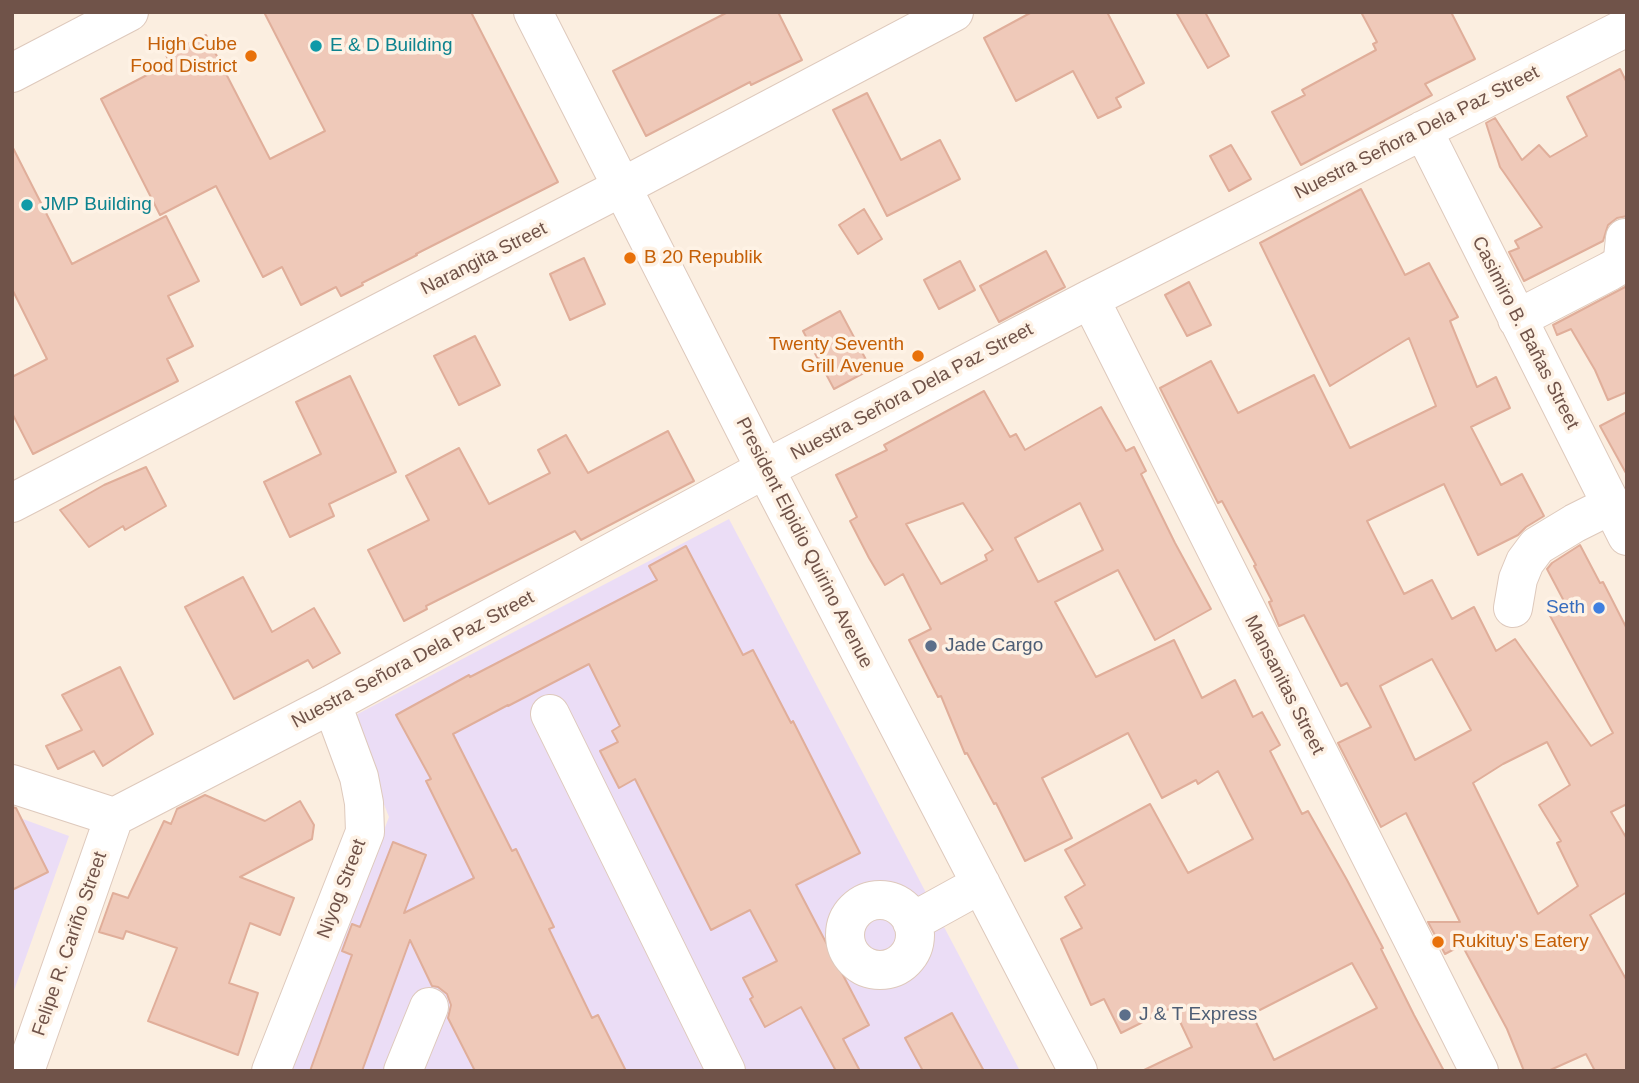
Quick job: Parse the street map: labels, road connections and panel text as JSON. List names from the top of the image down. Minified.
{"streets":{"street":["Nuestra Señora Dela Paz Street","Narangita Street","Casimiro B. Bañas Street","President Elpidio Quirino Avenue","Mansanitas Street","Niyog Street","Felipe R. Cariño Street"]},"crossings":[["Nuestra Señora Dela Paz Street","Casimiro B. Bañas Street"],["Nuestra Señora Dela Paz Street","President Elpidio Quirino Avenue"],["Nuestra Señora Dela Paz Street","Mansanitas Street"],["Nuestra Señora Dela Paz Street","Niyog Street"],["Nuestra Señora Dela Paz Street","Felipe R. Cariño Street"],["Narangita Street","President Elpidio Quirino Avenue"]],"places":["E & D Building","High Cube Food District","JMP Building","B 20 Republik","Twenty Seventh Grill Avenue","Seth","Jade Cargo","Rukituy's Eatery","J & T Express"]}
